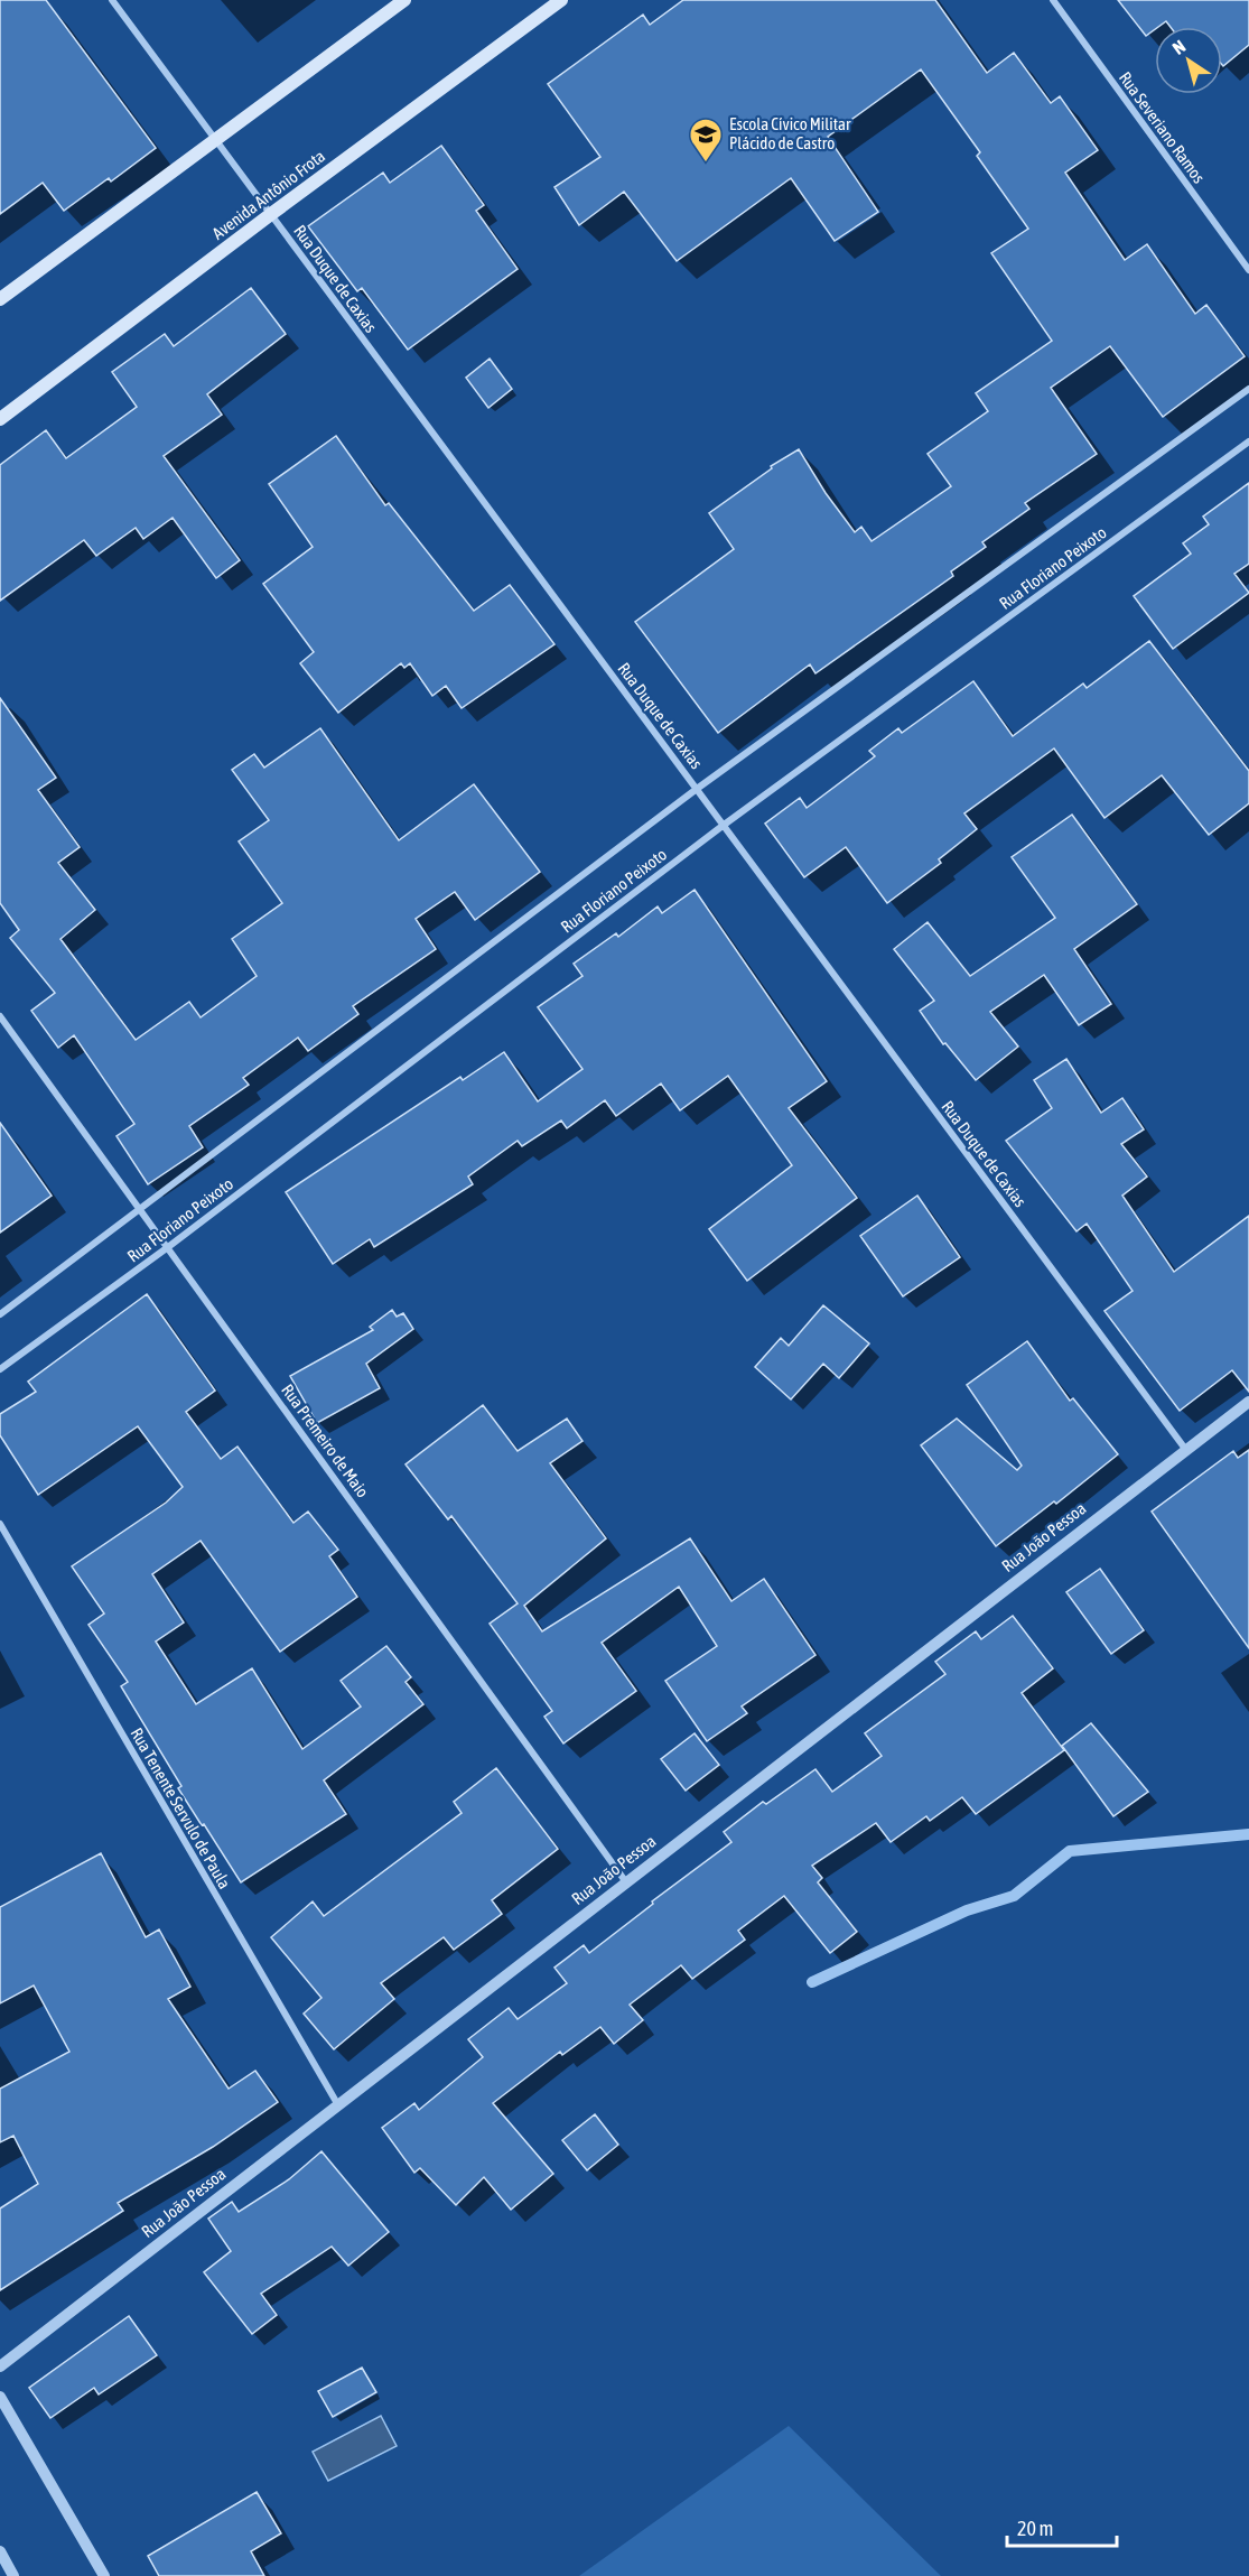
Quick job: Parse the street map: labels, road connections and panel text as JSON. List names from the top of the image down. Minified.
{"streets":{"main road":["Avenida Antônio Frota"],"street":["Rua Severiano Ramos","Rua Duque de Caxias","Rua Floriano Peixoto","Rua Premeiro de Maio","Rua João Pessoa","Rua Tenente Servulo de Paula"]},"crossings":[["Avenida Antônio Frota","Rua Duque de Caxias"],["Rua Duque de Caxias","Rua Floriano Peixoto"],["Rua Duque de Caxias","Rua João Pessoa"],["Rua Floriano Peixoto","Rua Premeiro de Maio"],["Rua Premeiro de Maio","Rua João Pessoa"],["Rua João Pessoa","Rua Tenente Servulo de Paula"]],"places":{"school or university":["Escola Cívico Militar Plácido de Castro"]},"scale_bar":"20 m","north":"top left"}
